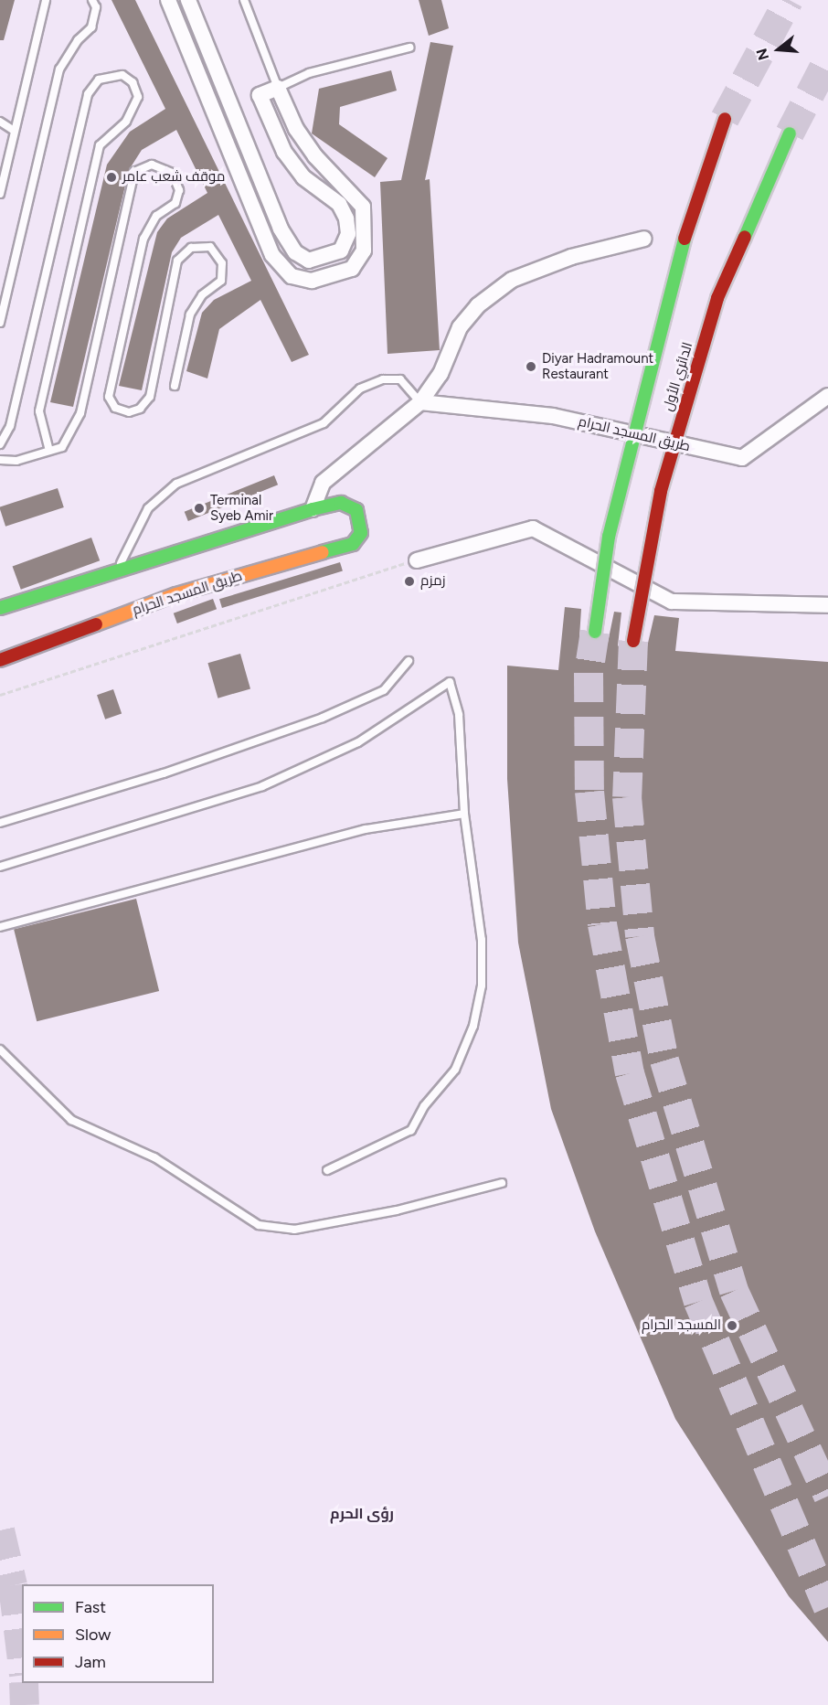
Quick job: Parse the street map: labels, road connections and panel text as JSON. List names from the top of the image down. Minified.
{"streets":{"main road":["الدائري الأول","طريق المسجد الحرام"]},"districts":["رؤى الحرم"],"places":["موقف شعب عامر","Diyar Hadramount Restaurant","Terminal Syeb Amir","زمزم","المسجد الحرام"],"legend":["Fast","Slow","Jam"],"north":"left"}
